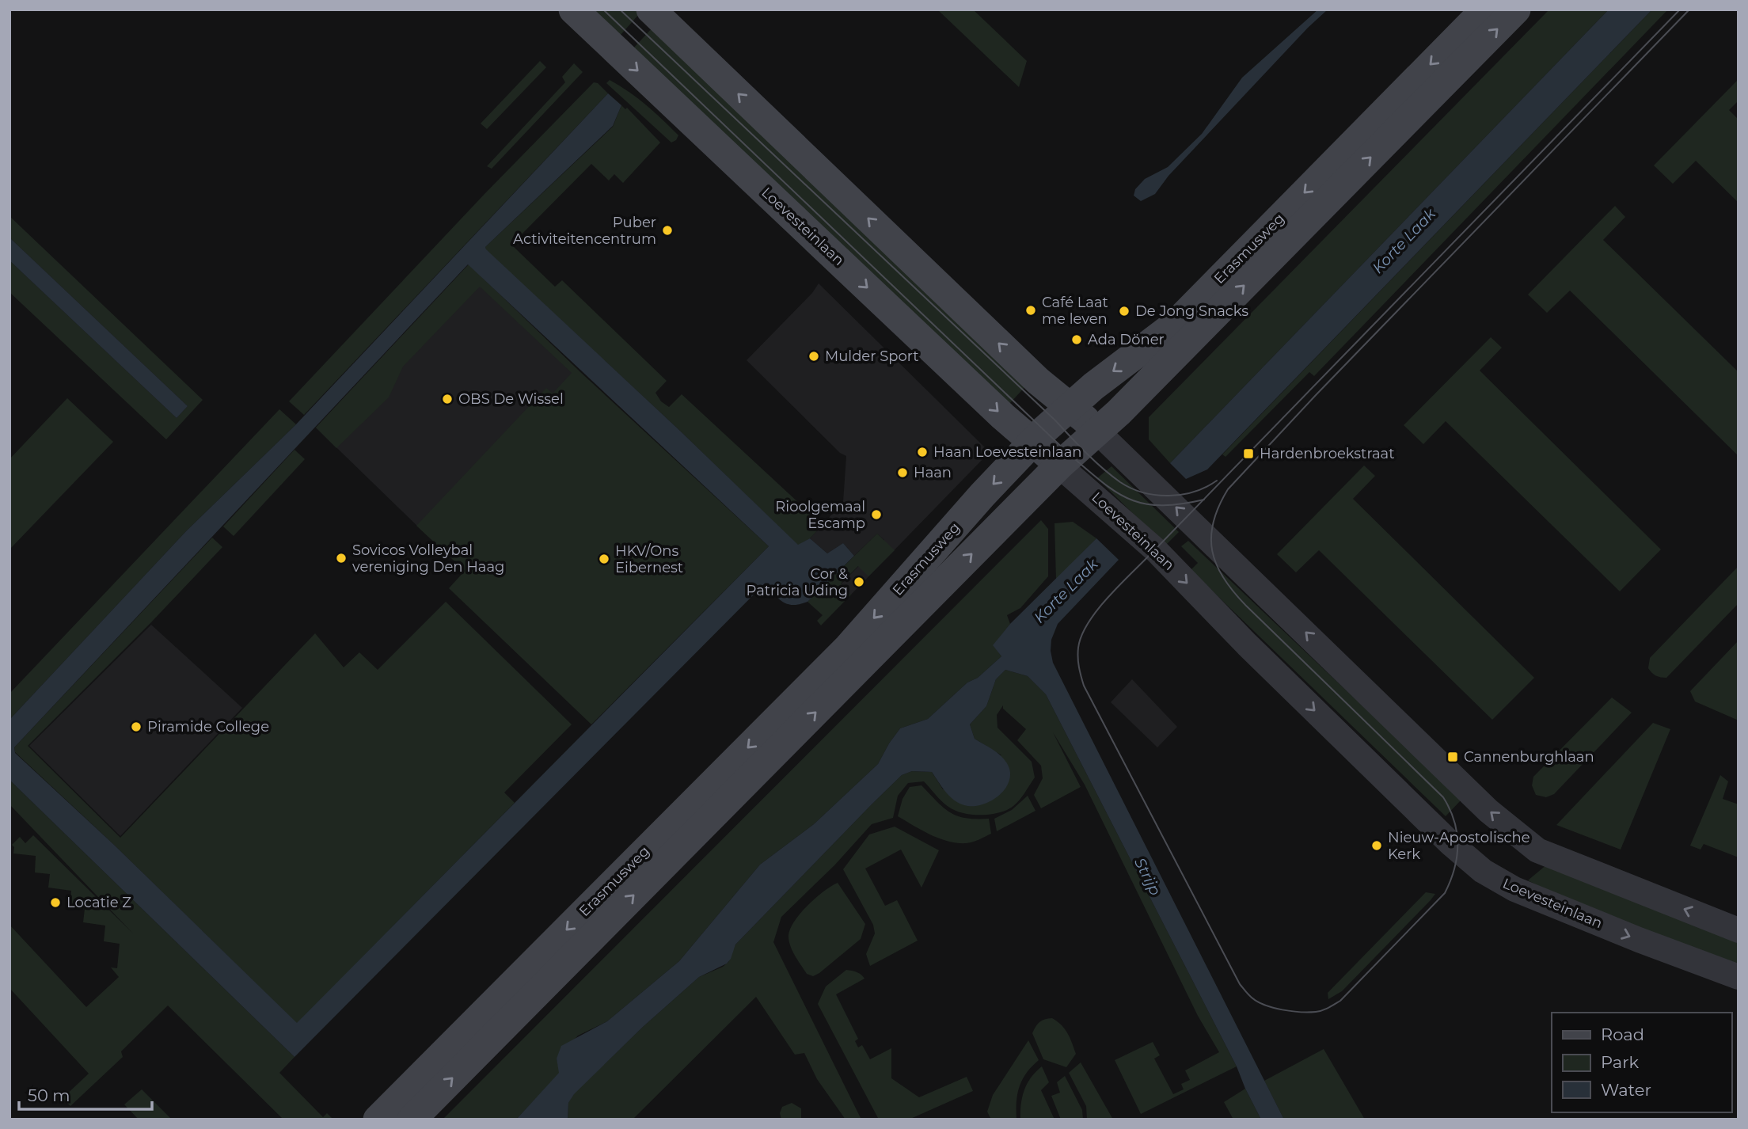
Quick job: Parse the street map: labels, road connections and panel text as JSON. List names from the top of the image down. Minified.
{"streets":{"main road":["Loevesteinlaan","Erasmusweg"]},"crossings":[["Loevesteinlaan","Erasmusweg"]],"water":["Korte Laak","Strijp"],"places":{"other":["Puber Activiteitencentrum","Café Laat me leven","De Jong Snacks","Ada Döner","Mulder Sport","OBS De Wissel","Haan Loevesteinlaan","Haan","Rioolgemaal Escamp","Sovicos Volleybal vereniging Den Haag","HKV/Ons Eibernest","Cor & Patricia Uding","Piramide College","Nieuw-Apostolische Kerk","Locatie Z"],"transit":["Hardenbroekstraat","Cannenburghlaan"]},"legend":["Road","Park","Water"],"scale_bar":"50 m"}
